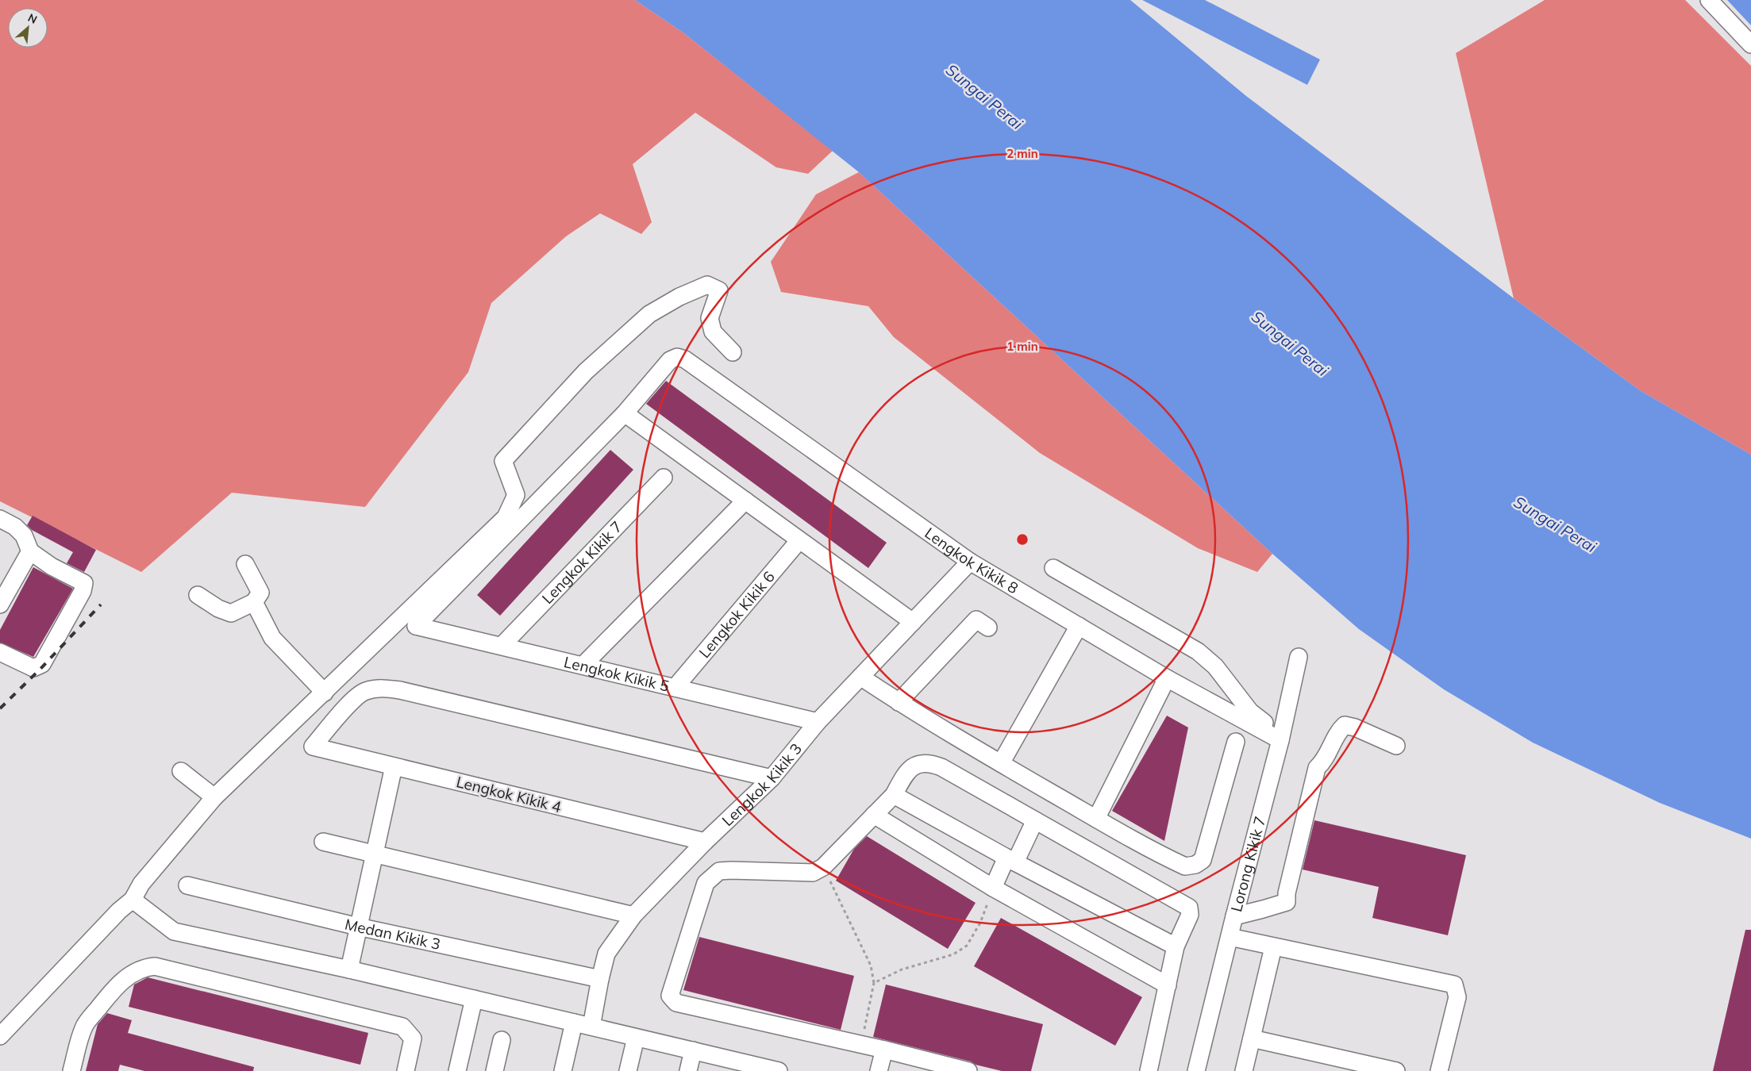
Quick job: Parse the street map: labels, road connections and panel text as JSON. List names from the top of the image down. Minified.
{"streets":{"street":["Lengkok Kikik 8","Lengkok Kikik 7","Lengkok Kikik 6","Lengkok Kikik 5","Lengkok Kikik 3","Lengkok Kikik 4","Lorong Kikik 7","Medan Kikik 3"]},"crossings":[["Lengkok Kikik 8","Lengkok Kikik 5"],["Lengkok Kikik 8","Lengkok Kikik 3"],["Lengkok Kikik 8","Lorong Kikik 7"],["Lengkok Kikik 7","Lengkok Kikik 5"],["Lengkok Kikik 6","Lengkok Kikik 5"],["Lengkok Kikik 5","Lengkok Kikik 3"],["Lengkok Kikik 3","Lengkok Kikik 4"],["Lengkok Kikik 3","Medan Kikik 3"]],"water":["Sungai Perai"],"north":"top right","rings":["2 min","1 min"]}
